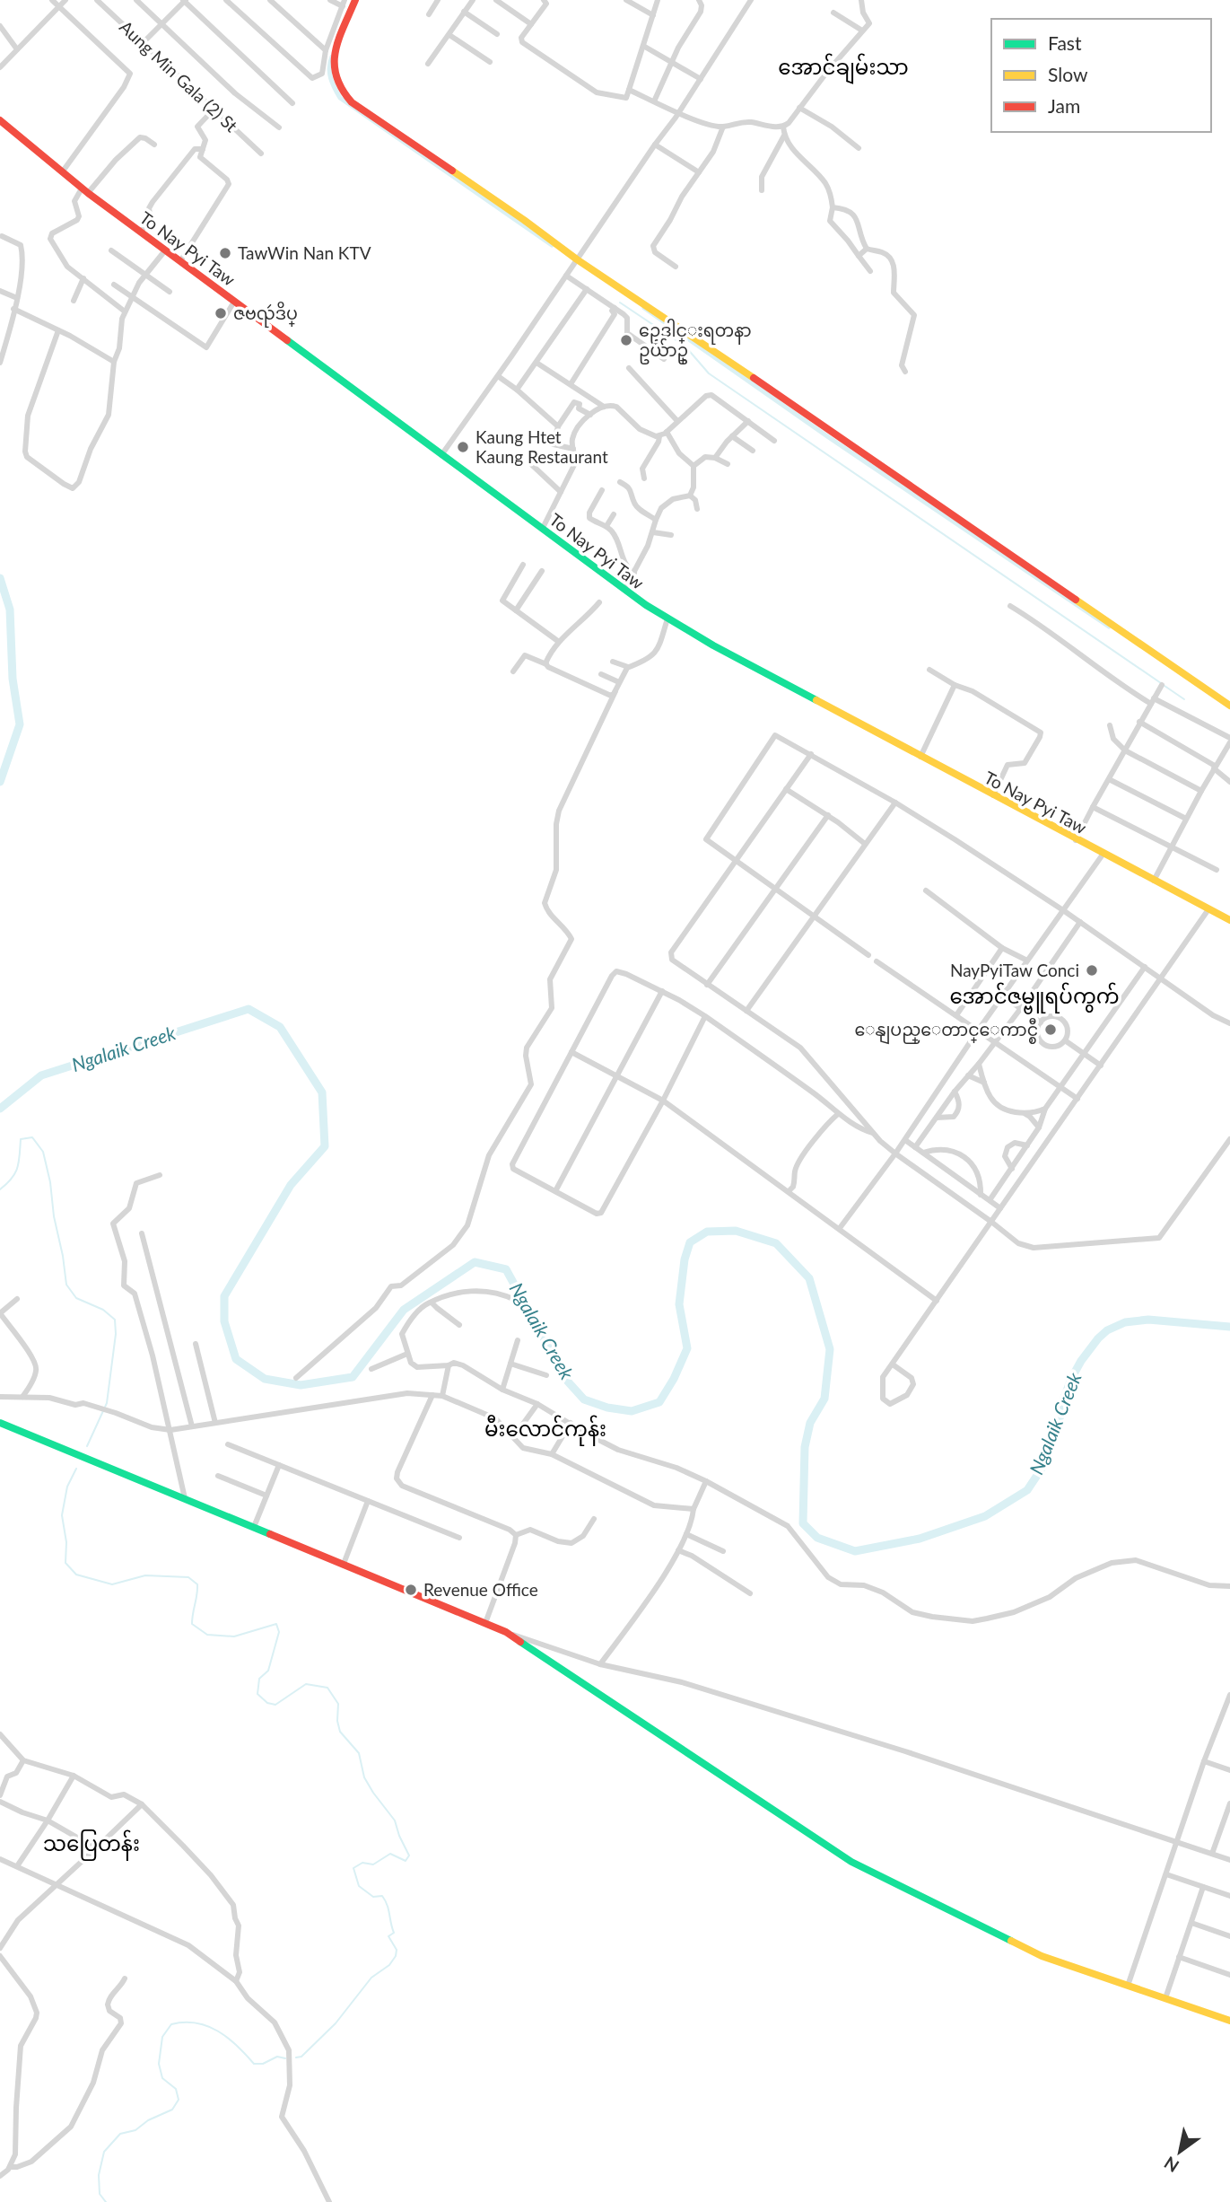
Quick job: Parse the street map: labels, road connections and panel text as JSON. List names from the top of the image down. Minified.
{"streets":{"street":["Aung Min Gala (2) St","To Nay Pyi Taw"]},"districts":["အောင်ချမ်းသာ","အောင်ဇမ္ဗူရပ်ကွက်","မီးလောင်ကုန်း","သပြေတန်း"],"water":["Ngalaik Creek"],"places":["TawWin Nan KTV","ဇဗၺဴဒိပ္","ဥေဒါင္းရတနာ ဥယ်ာဥ္","Kaung Htet Kaung Restaurant","NayPyiTaw Conci","ေနျပည္ေတာင္ေကာင္စီ","Revenue Office"],"legend":["Fast","Slow","Jam"],"north":"bottom left"}
